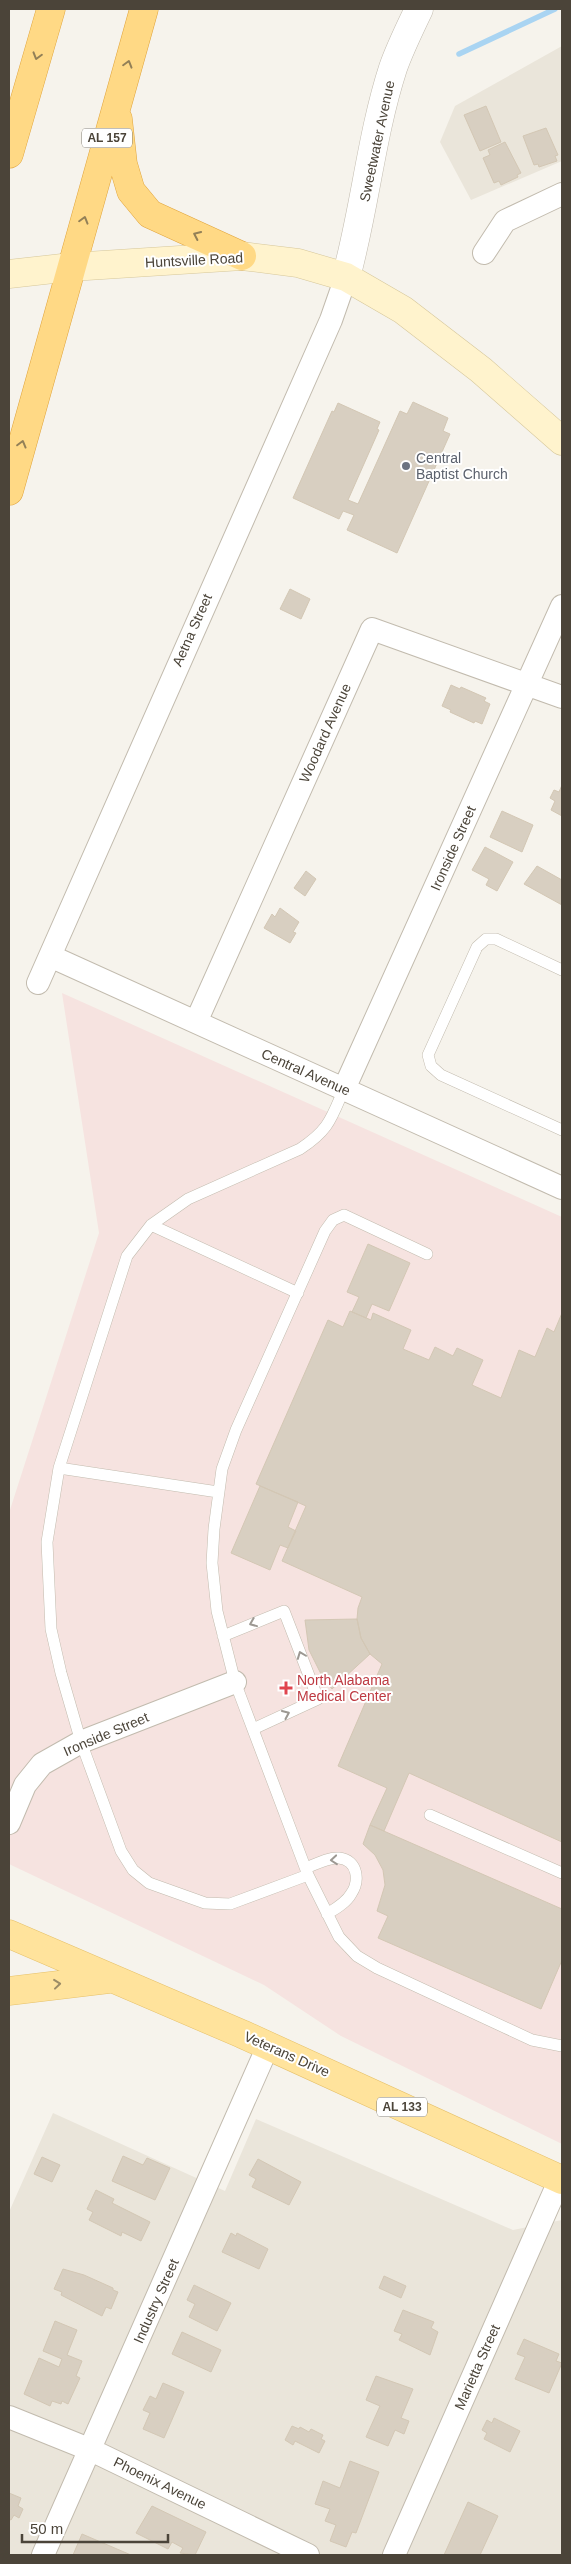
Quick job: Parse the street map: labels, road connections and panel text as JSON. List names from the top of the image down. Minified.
{"streets":{"highway":["AL 157"],"main road":["Huntsville Road","Veterans Drive","AL 133"],"street":["Sweetwater Avenue","Aetna Street","Woodard Avenue","Ironside Street","Central Avenue","Industry Street","Marietta Street","Phoenix Avenue"]},"crossings":[["AL 157","Huntsville Road"],["Sweetwater Avenue","Huntsville Road"],["Sweetwater Avenue","Aetna Street"],["Huntsville Road","Aetna Street"],["Aetna Street","Central Avenue"],["Woodard Avenue","Ironside Street"],["Woodard Avenue","Central Avenue"],["Ironside Street","Central Avenue"],["Veterans Drive","Industry Street"],["Veterans Drive","Marietta Street"],["Industry Street","Phoenix Avenue"]],"places":{"other":["Central Baptist Church"],"health":["North Alabama Medical Center"]},"scale_bar":"50 m"}
